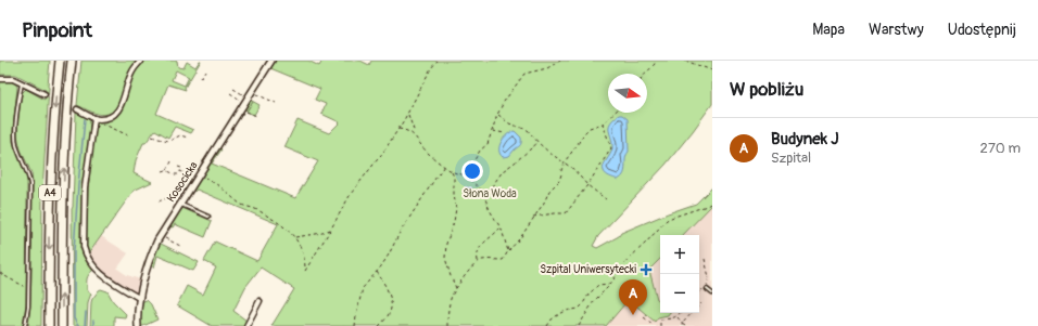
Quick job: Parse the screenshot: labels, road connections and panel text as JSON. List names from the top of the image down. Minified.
{"streets":{"highway":["A4"],"street":["Kosocicka"]},"parks":["Słona Woda"],"places":{"health":["Szpital Uniwersytecki"]},"north":"right","page":{"header":"Pinpoint","nav":["Mapa","Warstwy","Udostępnij"],"heading":"W pobliżu","list":[{"mark":"A","name":"Budynek J","note":"Szpital","value":"270 m"}],"map_buttons":["+","−"],"pins":"A"}}
